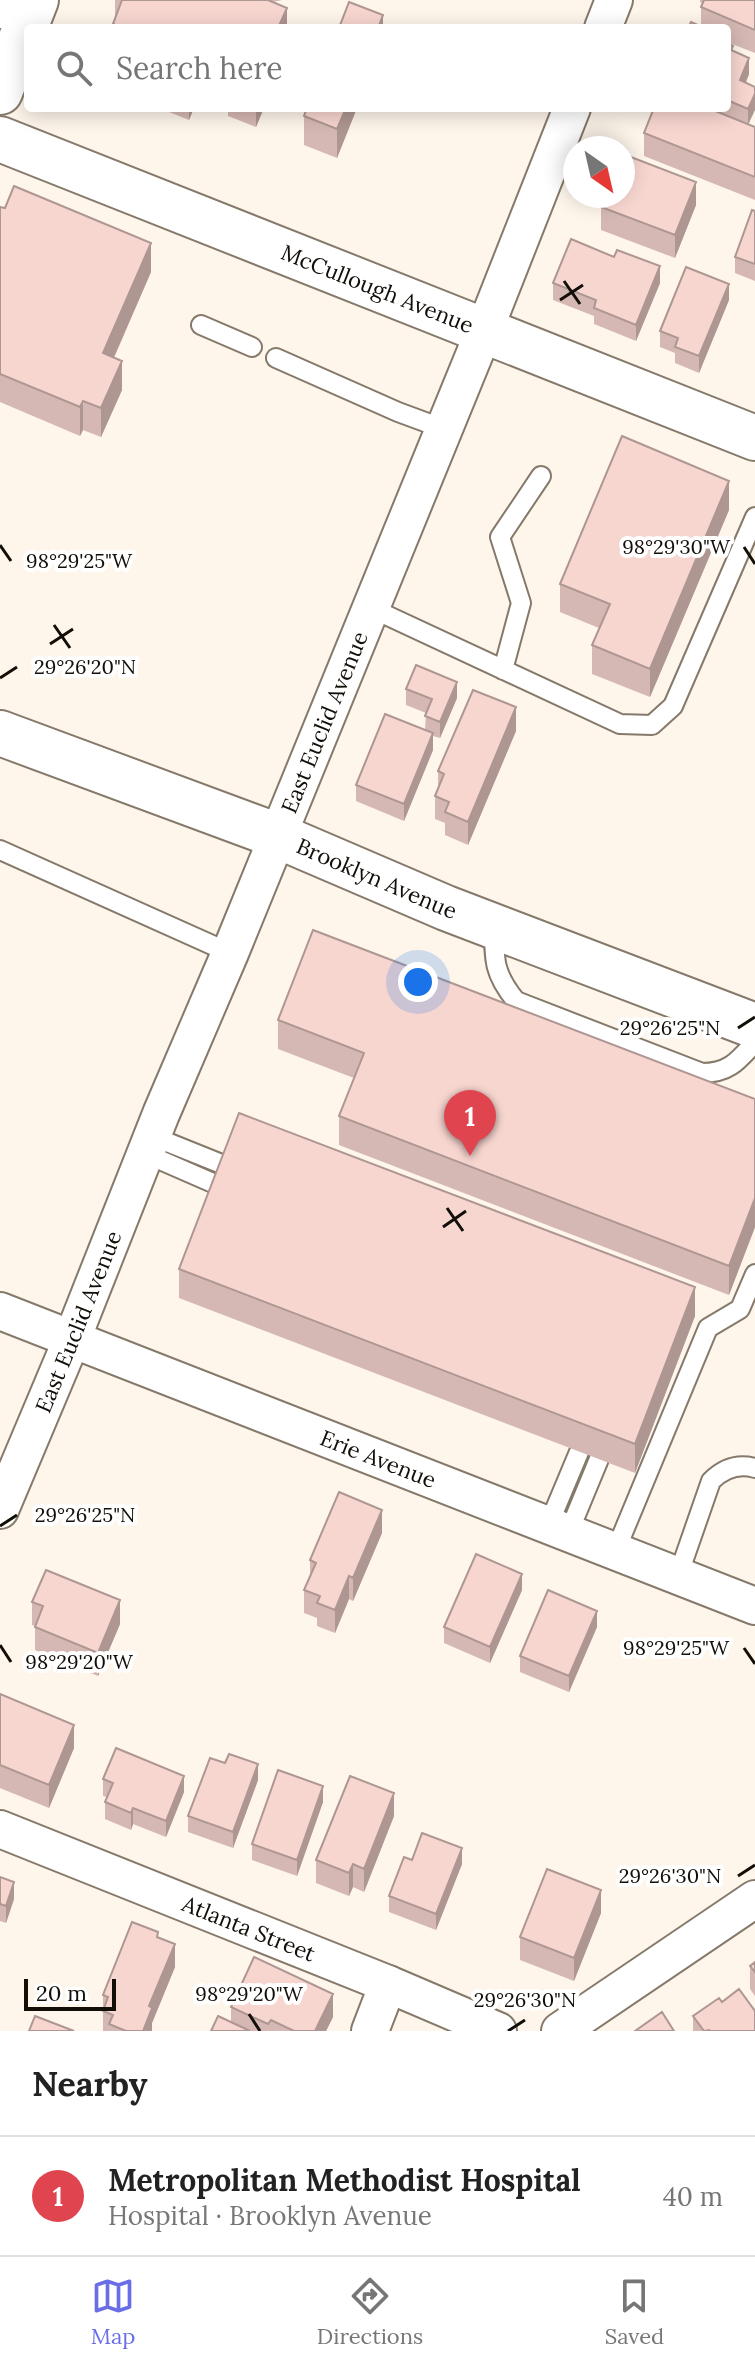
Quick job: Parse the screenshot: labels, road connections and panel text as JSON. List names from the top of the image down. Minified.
{"streets":{"main road":["McCullough Avenue","Brooklyn Avenue"],"street":["East Euclid Avenue","Erie Avenue","Atlanta Street"]},"crossings":[["McCullough Avenue","East Euclid Avenue"],["East Euclid Avenue","Brooklyn Avenue"],["East Euclid Avenue","Erie Avenue"]],"scale_bar":"20 m","north":"bottom right","page":{"search":"Search here","pins":"1","scale":"20 m","heading":"Nearby","list":[{"mark":"1","name":"Metropolitan Methodist Hospital","note":"Hospital · Brooklyn Avenue","value":"40 m"}],"nav":["Map","Directions","Saved"]},"coordinates":["98°29'30\"W","98°29'25\"W","29°26'20\"N","29°26'25\"N","98°29'20\"W","29°26'30\"N"]}
